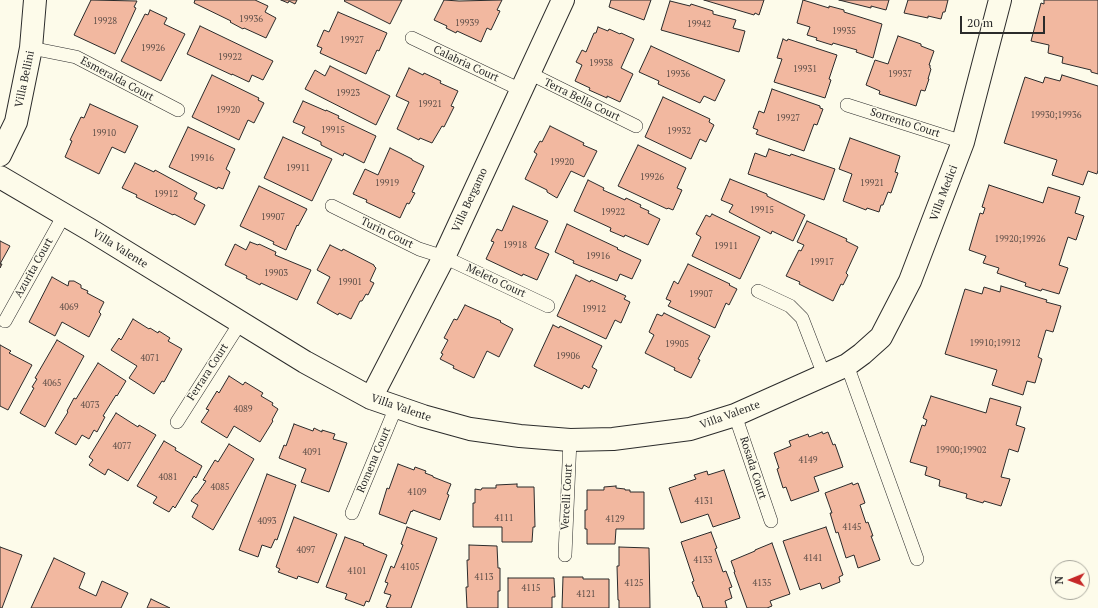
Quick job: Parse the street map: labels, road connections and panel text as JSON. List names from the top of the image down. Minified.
{"streets":{"street":["Villa Bellini","Villa Medici","Villa Bergamo","Villa Valente"],"lane":["Calabria Court","Esmeralda Court","Terra Bella Court","Sorrento Court","Turin Court","Azurita Court","Meleto Court","Ferrara Court","Romena Court","Rosada Court","Vercelli Court"]},"crossings":[["Calabria Court","Terra Bella Court"],["Calabria Court","Villa Bergamo"],["Villa Bellini","Esmeralda Court"],["Terra Bella Court","Villa Bergamo"],["Sorrento Court","Villa Medici"],["Villa Medici","Villa Valente"],["Villa Bergamo","Turin Court"],["Villa Bergamo","Villa Valente"],["Villa Bergamo","Meleto Court"],["Turin Court","Meleto Court"],["Villa Valente","Azurita Court"],["Villa Valente","Ferrara Court"],["Villa Valente","Romena Court"],["Villa Valente","Rosada Court"],["Villa Valente","Vercelli Court"]],"house_numbers":["19936","19928","19939","19942","19935","19927","19926","19922","19938","19931","19936","19937","19923","19921","19920","19930;19936","19927","19915","19932","19910","19916","19920","19911","19926","19919","19921","19912","19915","19922","19907","19920;19926","19918","19911","19916","19917","19903","19901","19907","4069","19912","19910;19912","19905","19906","4071","4065","4073","4089","4077","19900;19902","4091","4149","4081","4085","4109","4131","4111","4129","4093","4145","4097","4141","4133","4105","4101","4113","4125","4135","4115","4121"],"scale_bar":"20 m","north":"left"}
